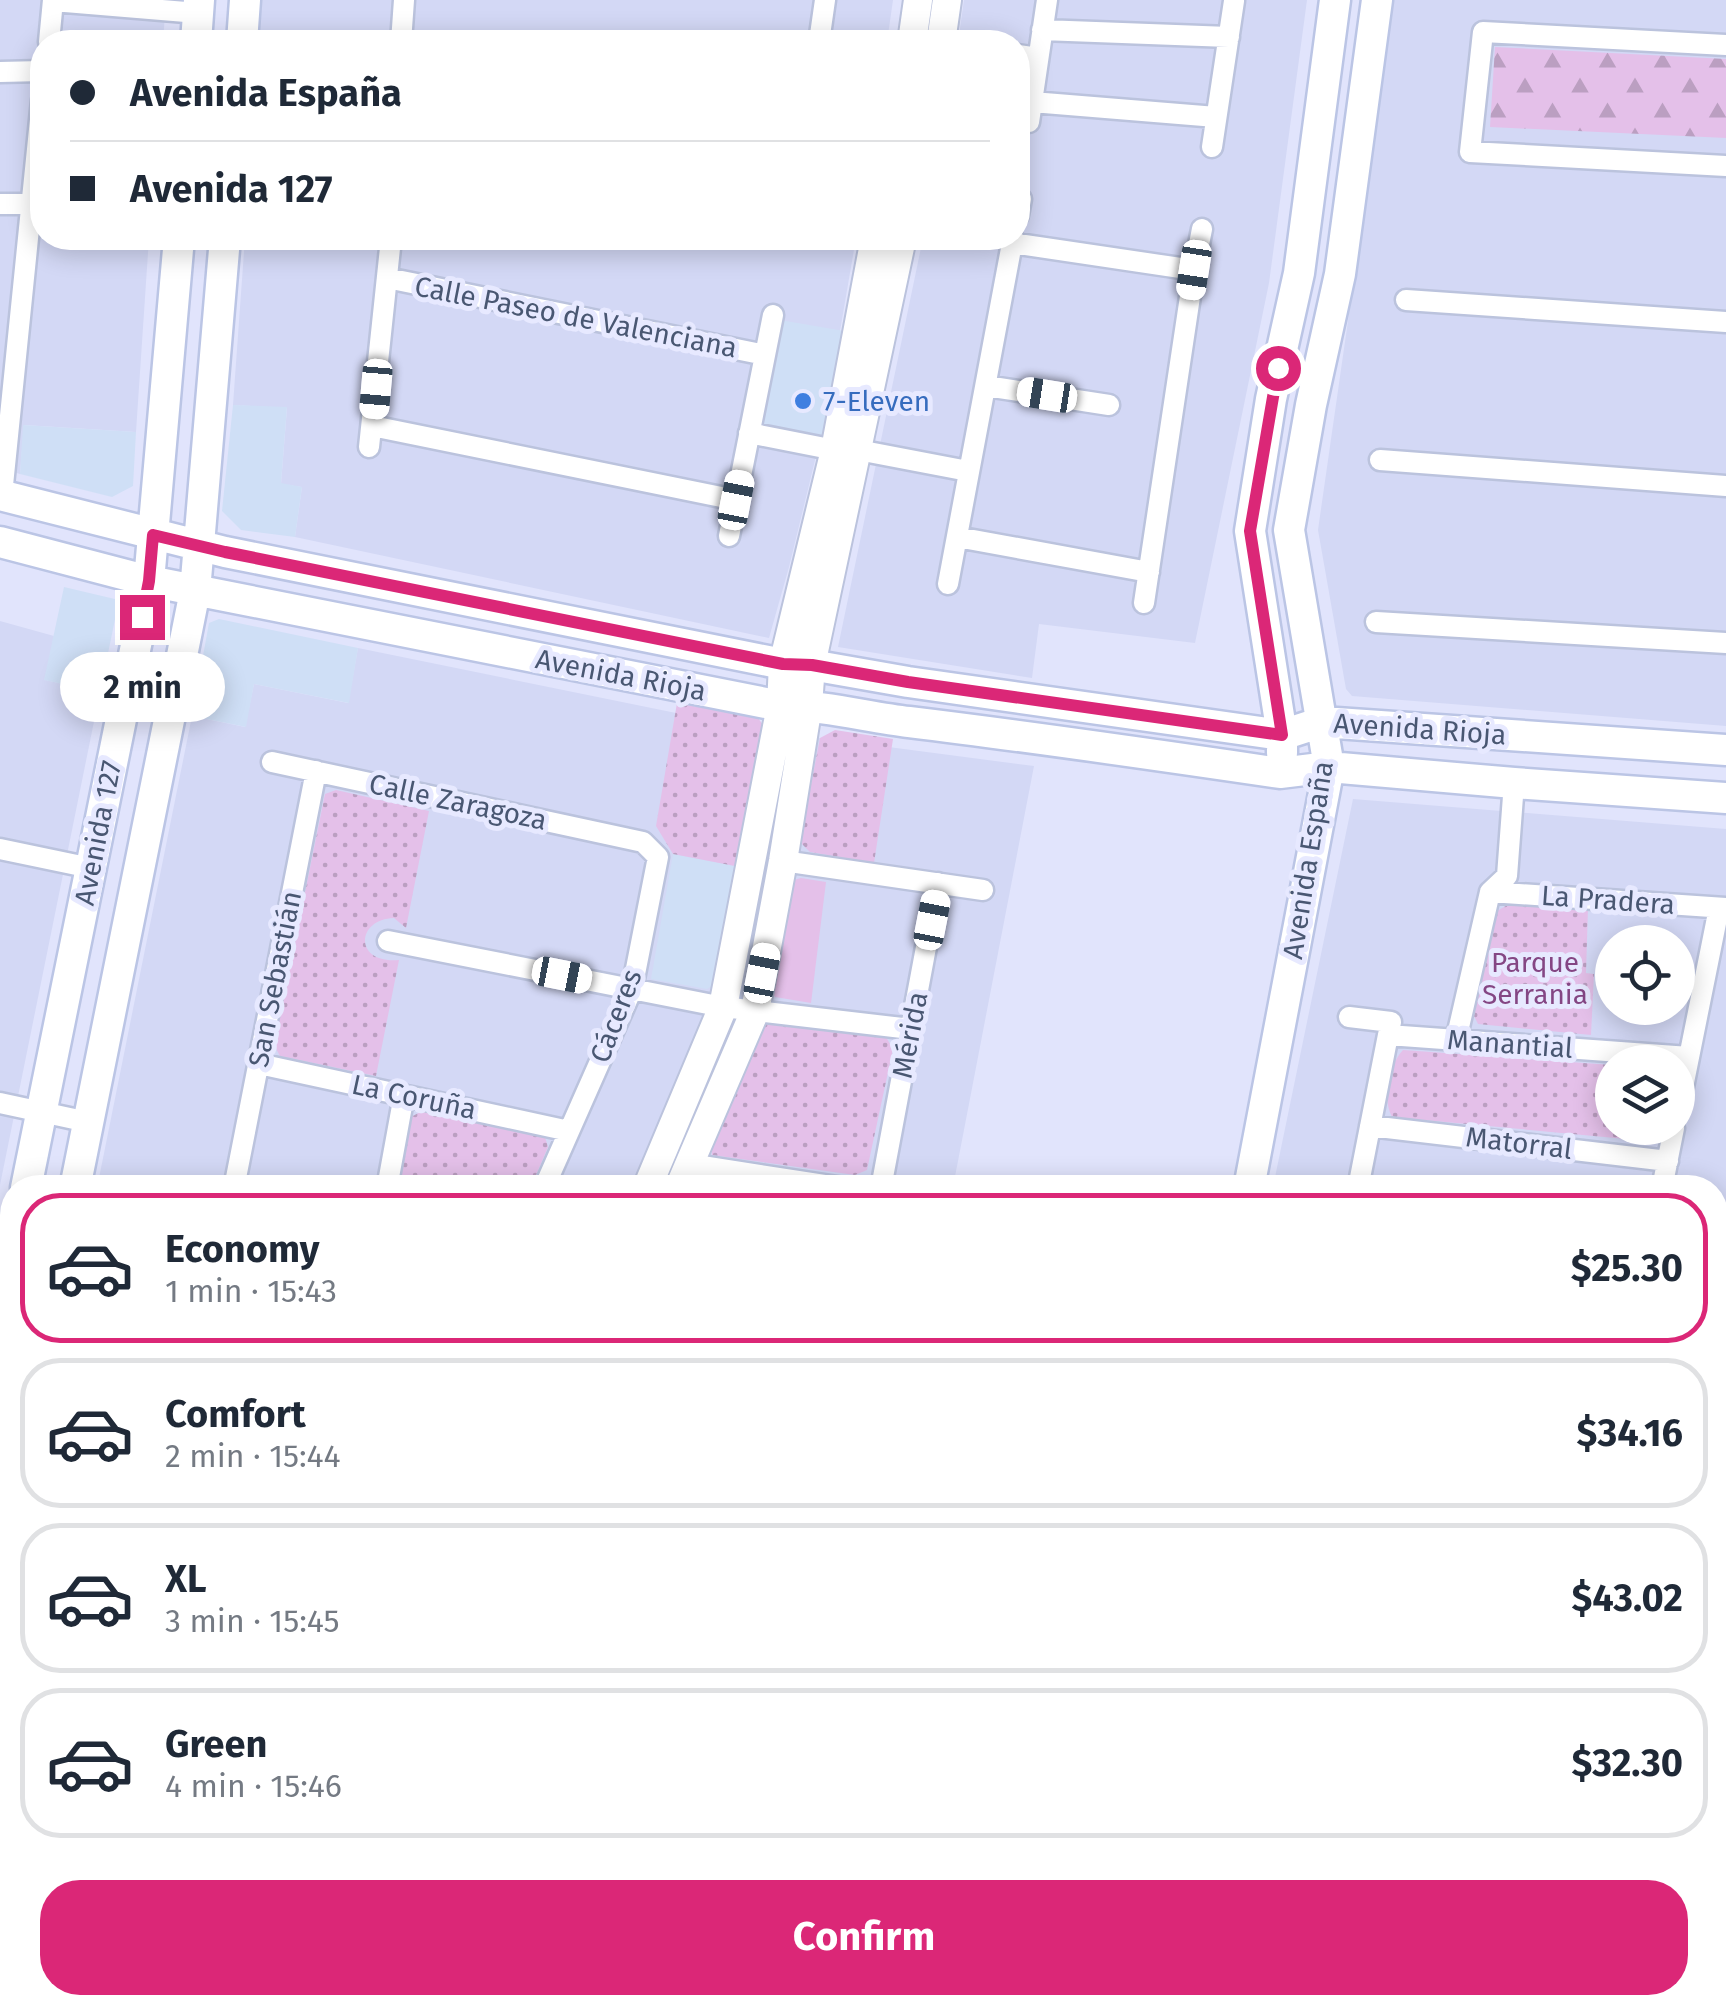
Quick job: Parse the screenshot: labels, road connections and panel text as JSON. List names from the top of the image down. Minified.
{"streets":{"main road":["Avenida Rioja","Avenida 127","Avenida España"],"street":["Calle Paseo de Valenciana","Calle Zaragoza","La Pradera","San Sebastián","Cáceres","Mérida","Manantial","La Coruña","Matorral"]},"crossings":[["Avenida Rioja","Avenida 127"],["Avenida Rioja","Avenida España"],["Calle Zaragoza","San Sebastián"],["Calle Zaragoza","Cáceres"],["San Sebastián","La Coruña"],["Cáceres","La Coruña"]],"parks":["Parque Serrania"],"places":["7-Eleven"],"page":{"banner":["Avenida España","Avenida 127"],"bubble":"2 min","list":[{"name":"Economy","note":"1 min · 15:43","value":"$25.30"},{"name":"Comfort","note":"2 min · 15:44","value":"$34.16"},{"name":"XL","note":"3 min · 15:45","value":"$43.02"},{"name":"Green","note":"4 min · 15:46","value":"$32.30"}],"buttons":"Confirm"}}
